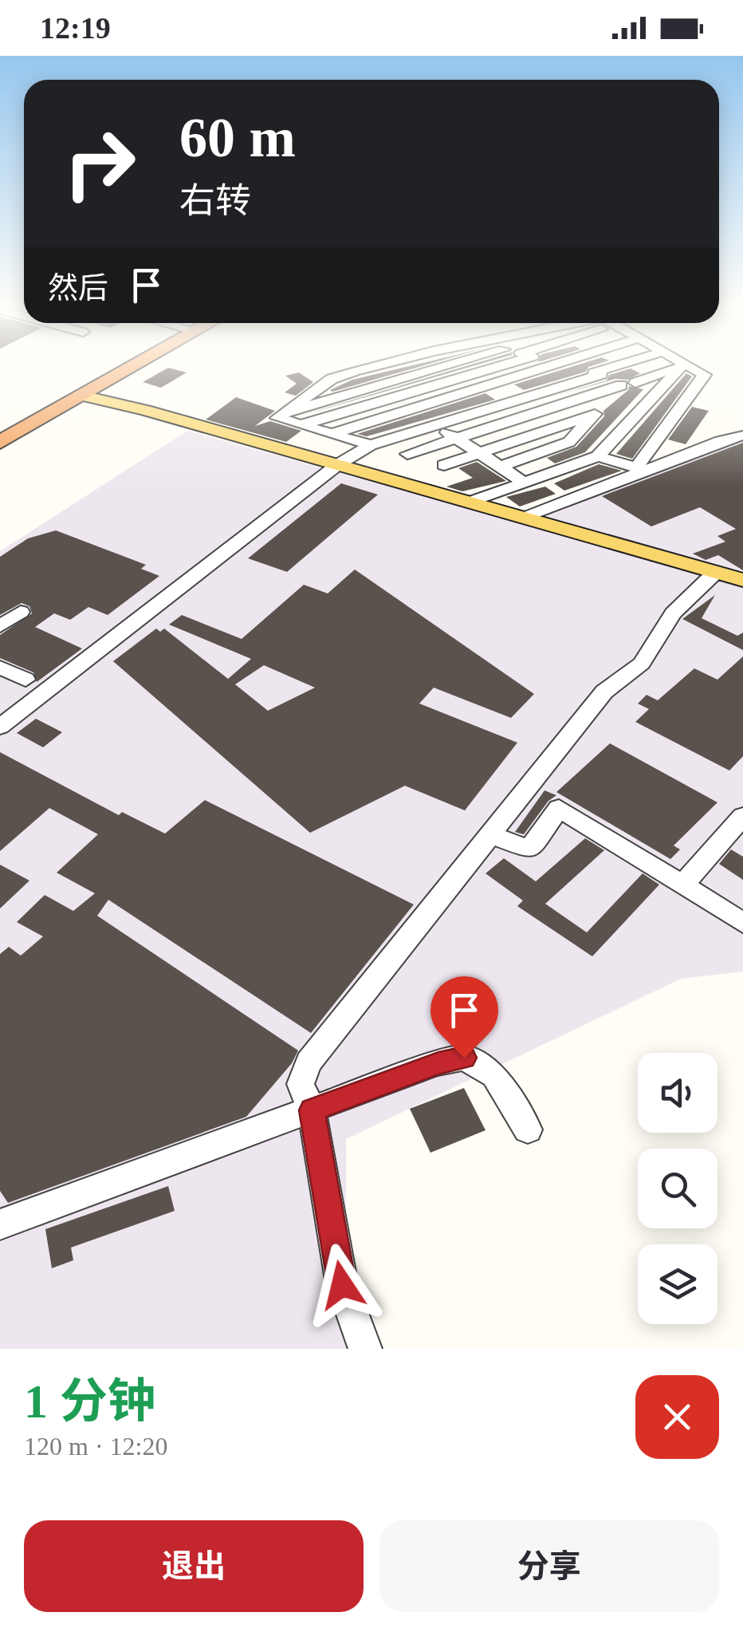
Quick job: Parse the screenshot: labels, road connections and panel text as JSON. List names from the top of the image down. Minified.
{"page":{"status":"12:19","turn":["60 m","右转"],"then":"然后","heading":["1 分钟","120 m · 12:20"],"buttons":["退出","分享"]}}
